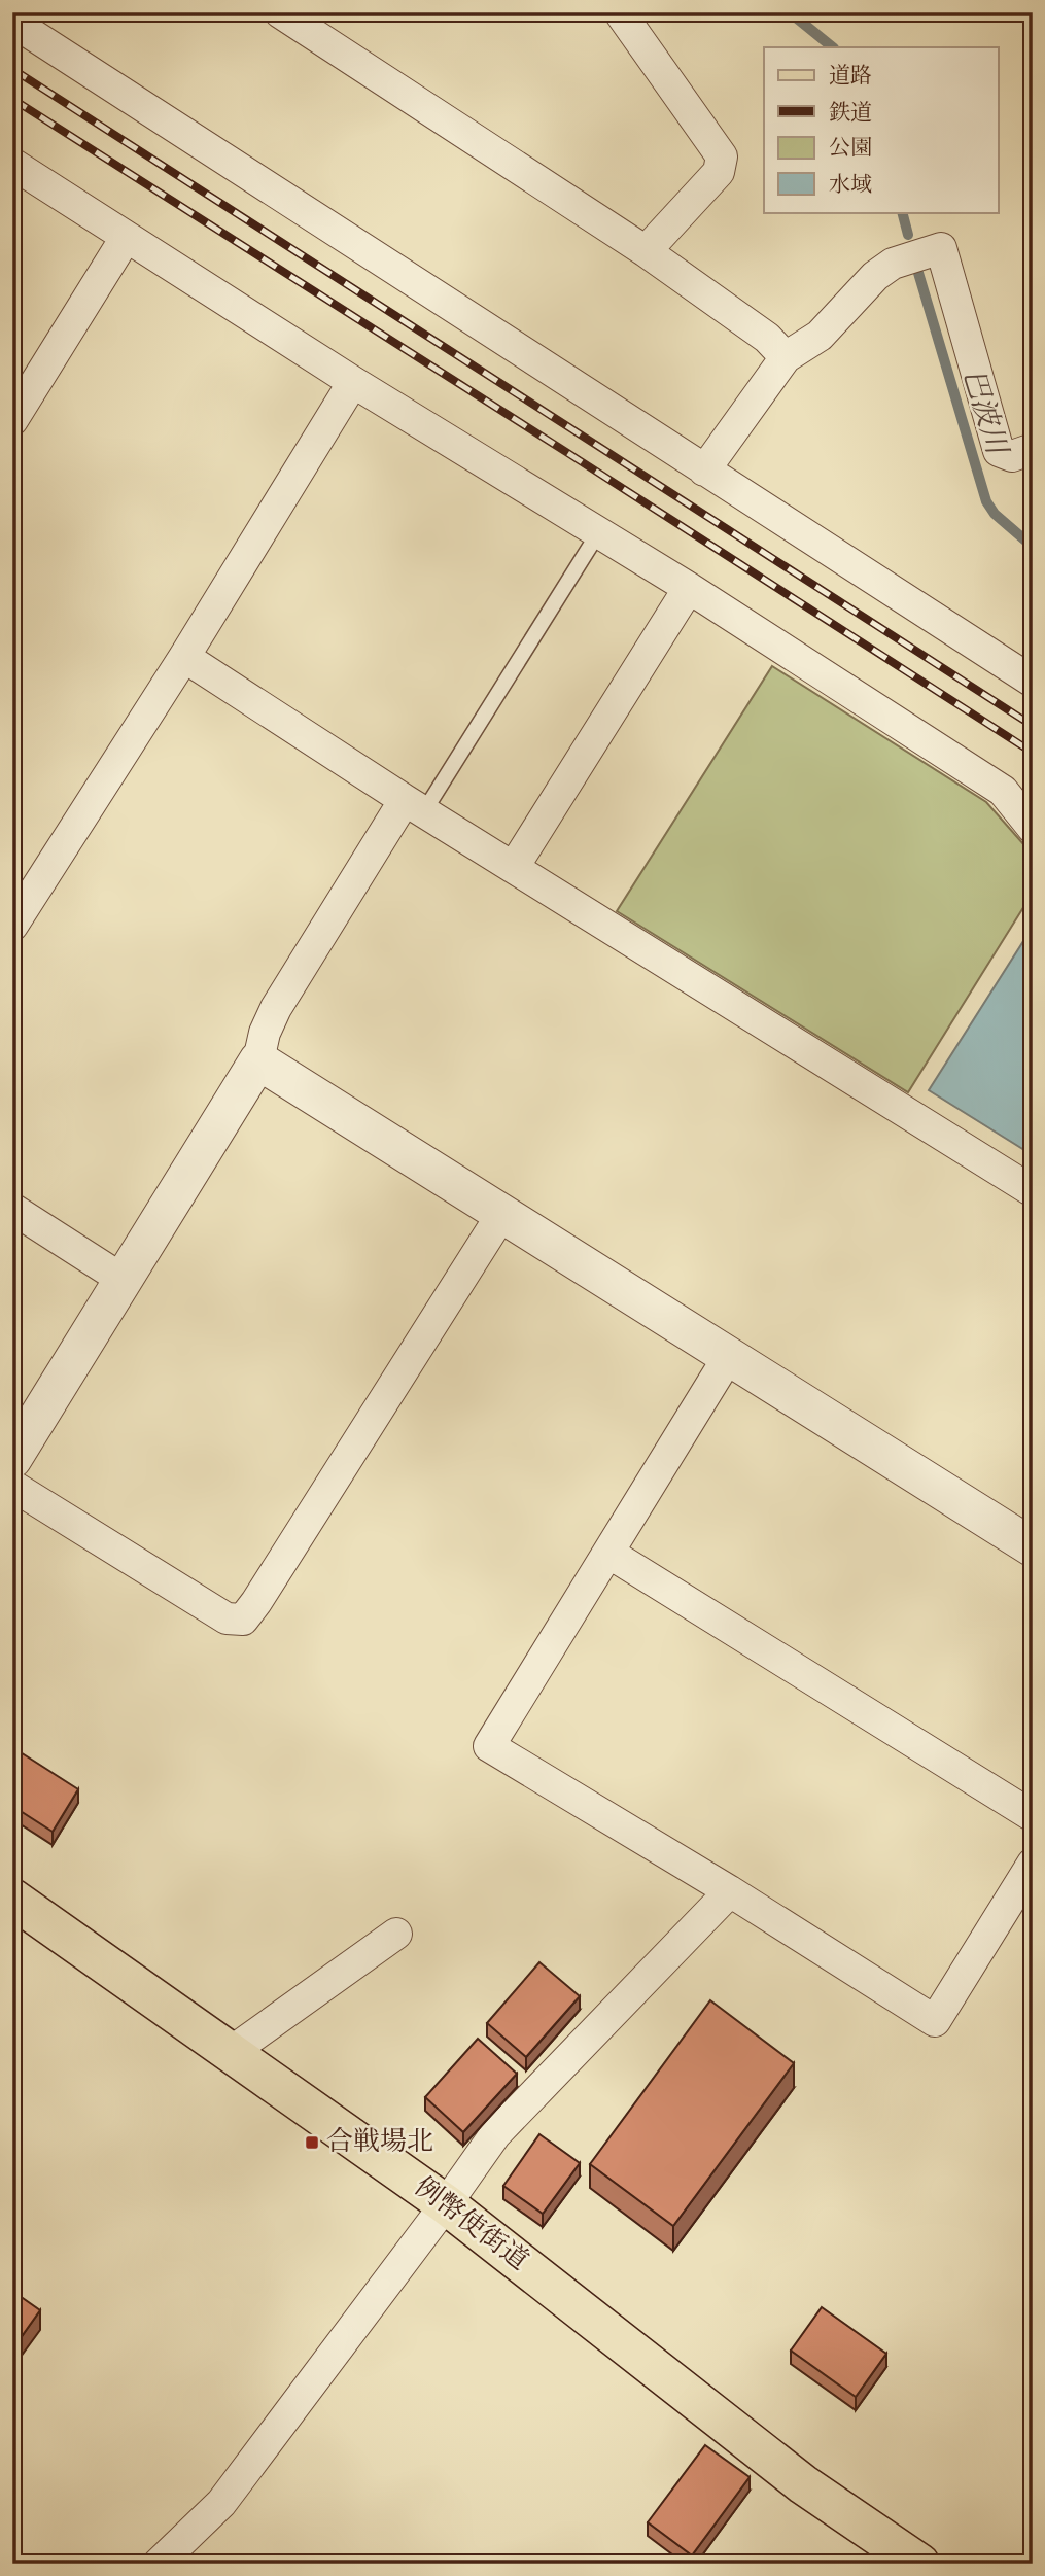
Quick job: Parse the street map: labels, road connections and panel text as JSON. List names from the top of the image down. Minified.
{"streets":{"main road":["例幣使街道"]},"water":["巴波川"],"places":{"transit":["合戦場北"]},"legend":["道路","鉄道","公園","水域"]}
